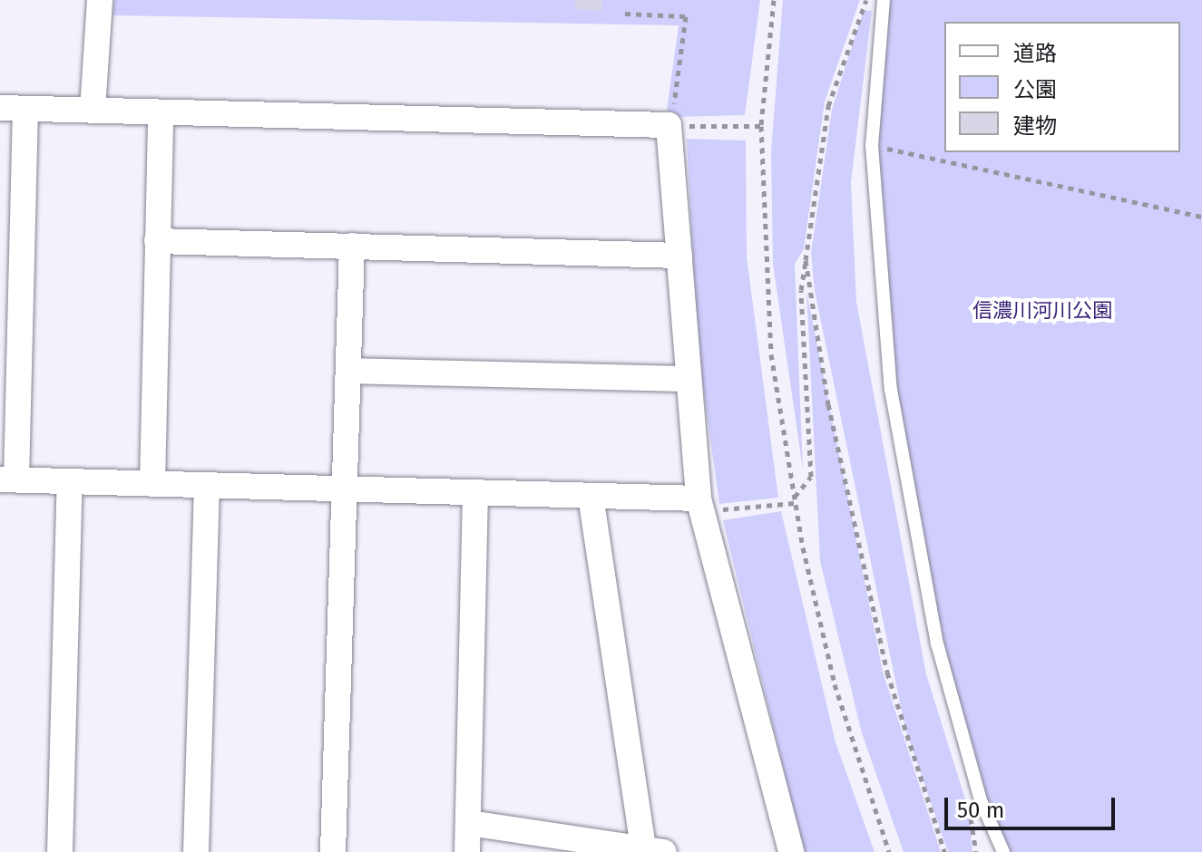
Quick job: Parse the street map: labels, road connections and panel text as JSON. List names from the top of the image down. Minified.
{"parks":["信濃川河川公園"],"legend":["道路","公園","建物"],"scale_bar":"50 m"}
